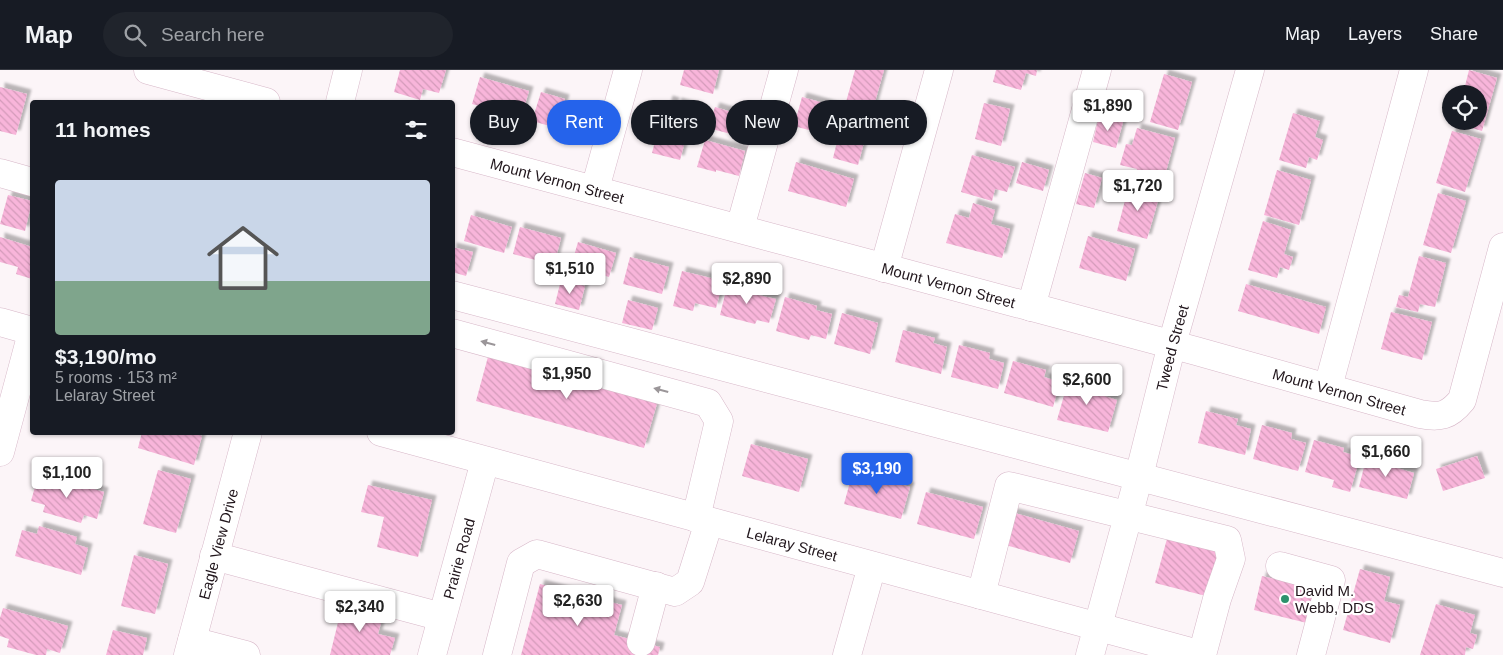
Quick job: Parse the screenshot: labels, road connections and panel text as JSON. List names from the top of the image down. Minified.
{"streets":{"street":["Mount Vernon Street","Tweed Street","Eagle View Drive","Lelaray Street","Prairie Road"]},"crossings":[["Mount Vernon Street","Tweed Street"],["Tweed Street","Lelaray Street"],["Lelaray Street","Prairie Road"]],"places":["David M. Webb, DDS"],"page":{"header":"Map","search":"Search here","nav":["Map","Layers","Share"],"price":["$1,890","$1,720","$1,510","$2,890","$1,950","$2,600","$1,660","$3,190","$1,100","$2,630","$2,340"],"chip":["Buy","Rent","Filters","New","Apartment"],"heading":"11 homes","list":[{"name":"$3,190/mo","note":"5 rooms · 153 m² · Lelaray Street"}]}}
